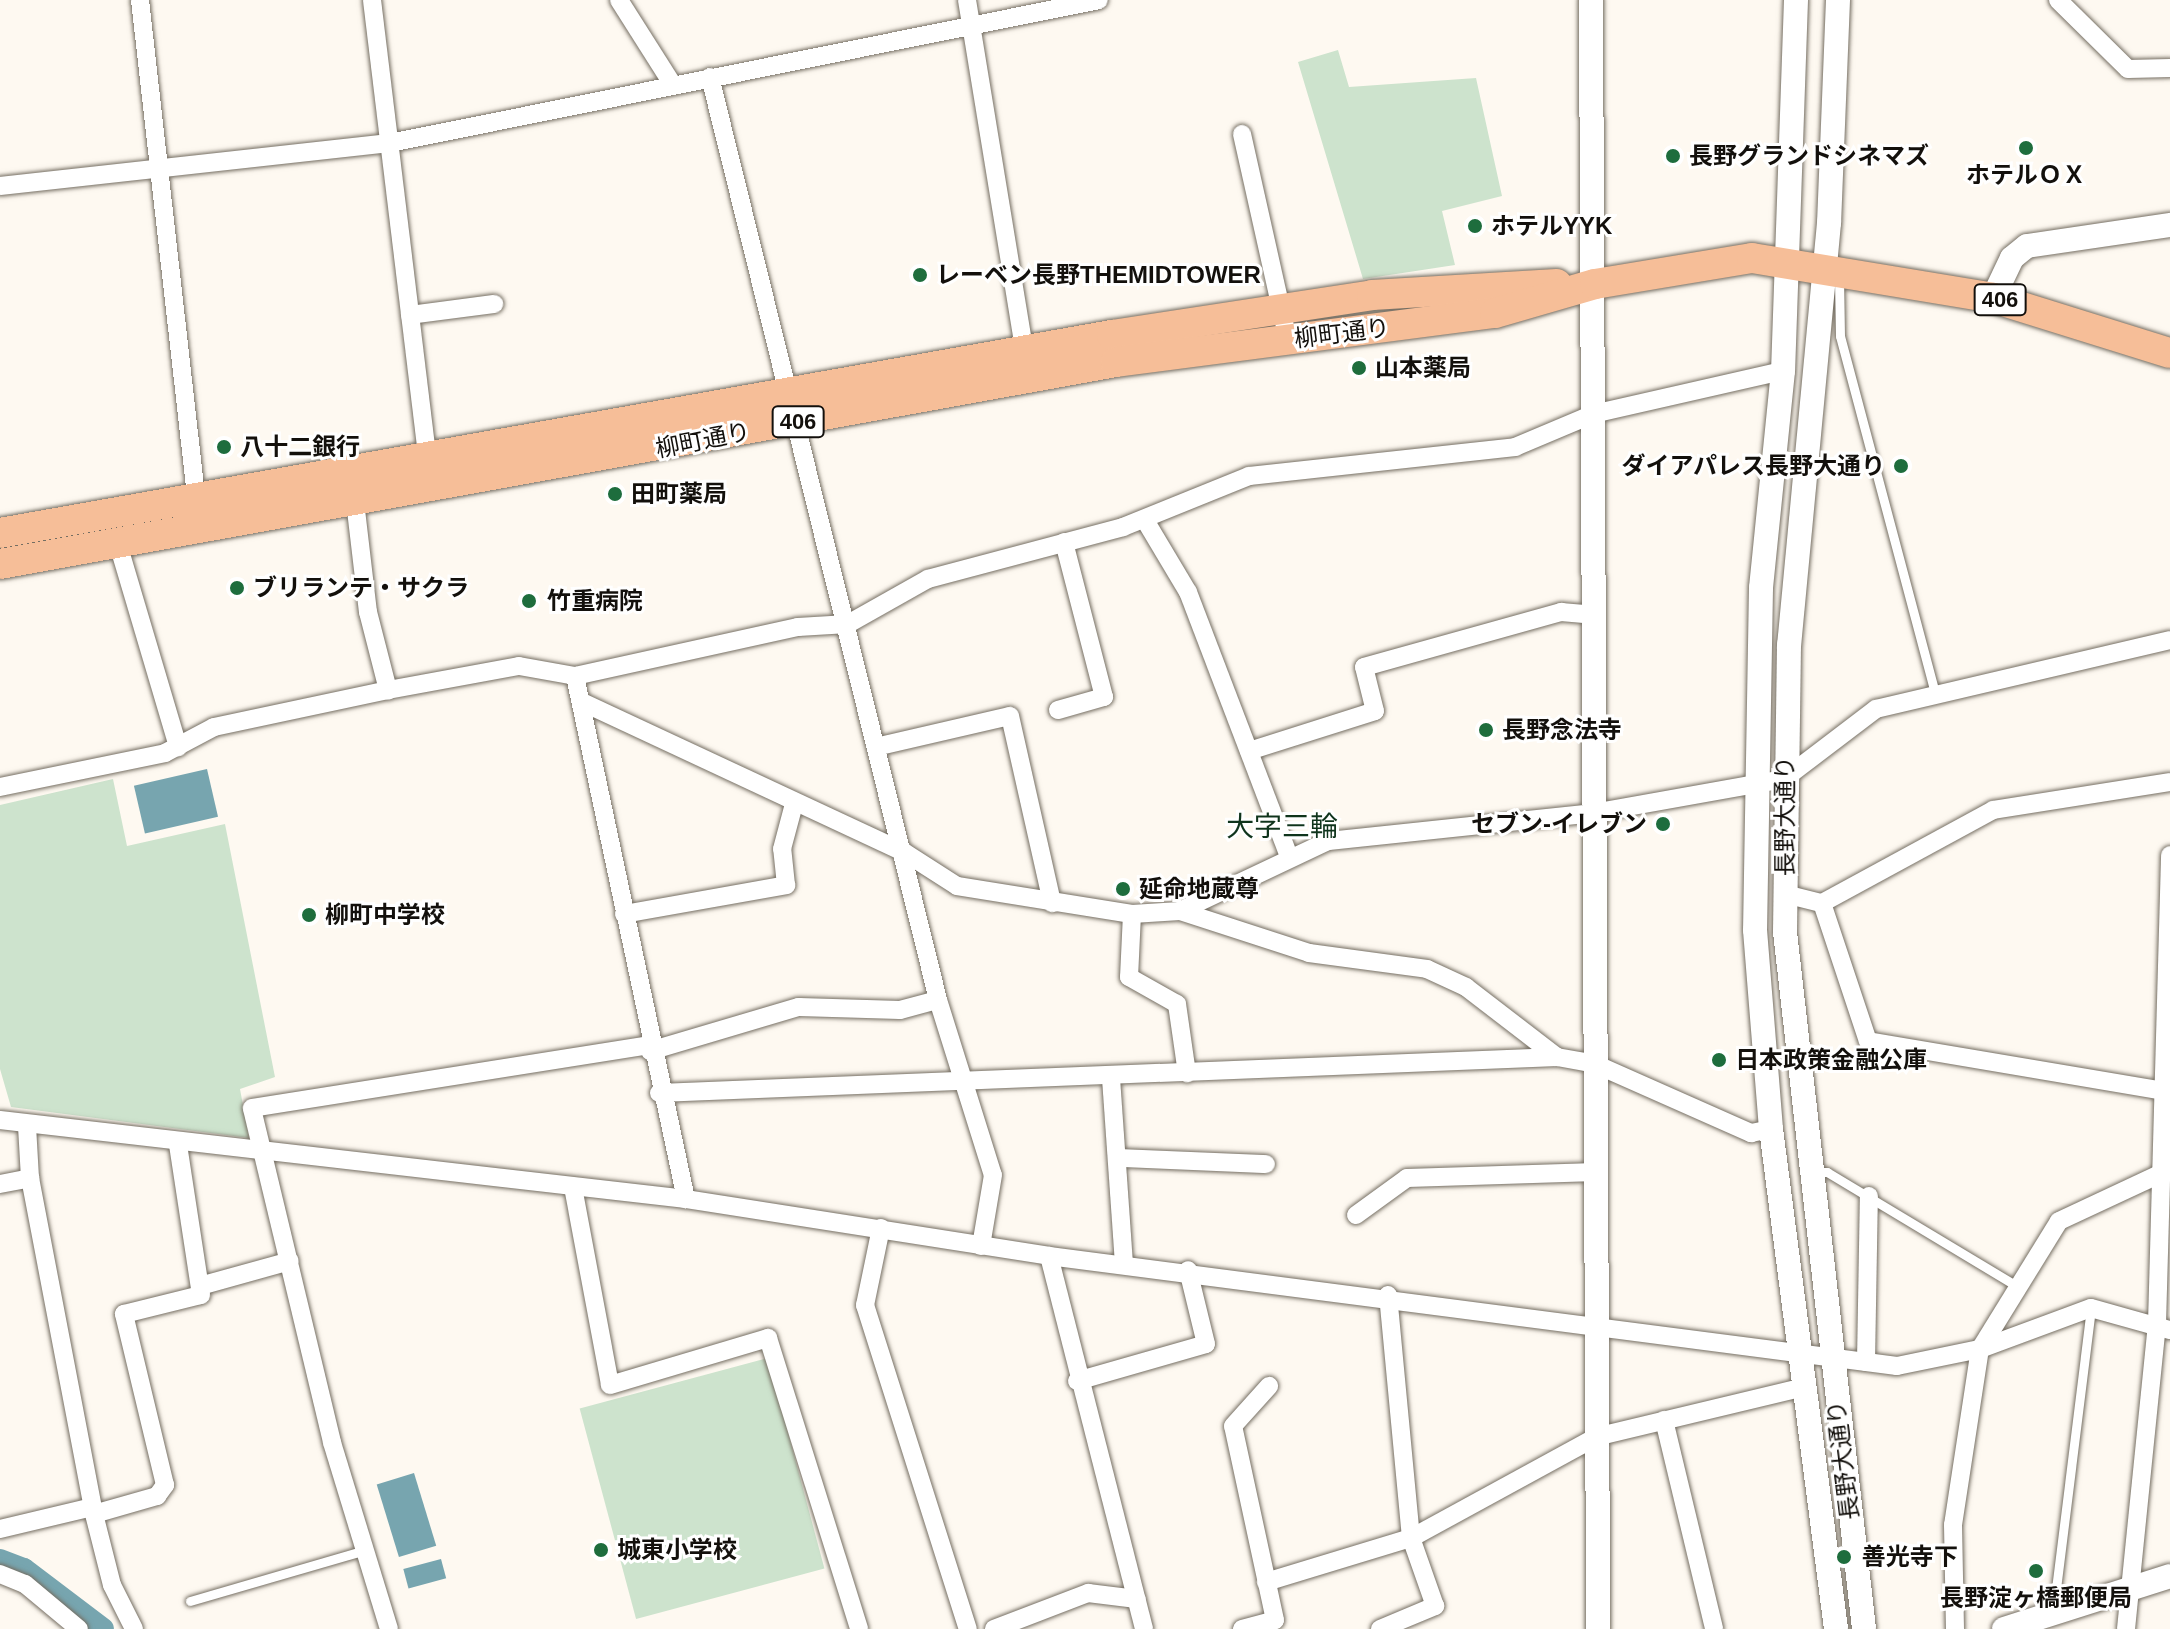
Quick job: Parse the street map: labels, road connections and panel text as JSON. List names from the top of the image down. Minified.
{"streets":{"highway":["406","柳町通り"],"street":["長野大通り"]},"crossings":[["406","柳町通り"],["406","長野大通り"],["柳町通り","長野大通り"]],"districts":["大字三輪"],"places":["ホテルＯＸ","長野グランドシネマズ","ホテルYYK","レーベン長野THEMIDTOWER","山本薬局","八十二銀行","ダイアパレス長野大通り","田町薬局","ブリランテ・サクラ","竹重病院","長野念法寺","セブン-イレブン","延命地蔵尊","柳町中学校","日本政策金融公庫","城東小学校","善光寺下","長野淀ヶ橋郵便局"]}
